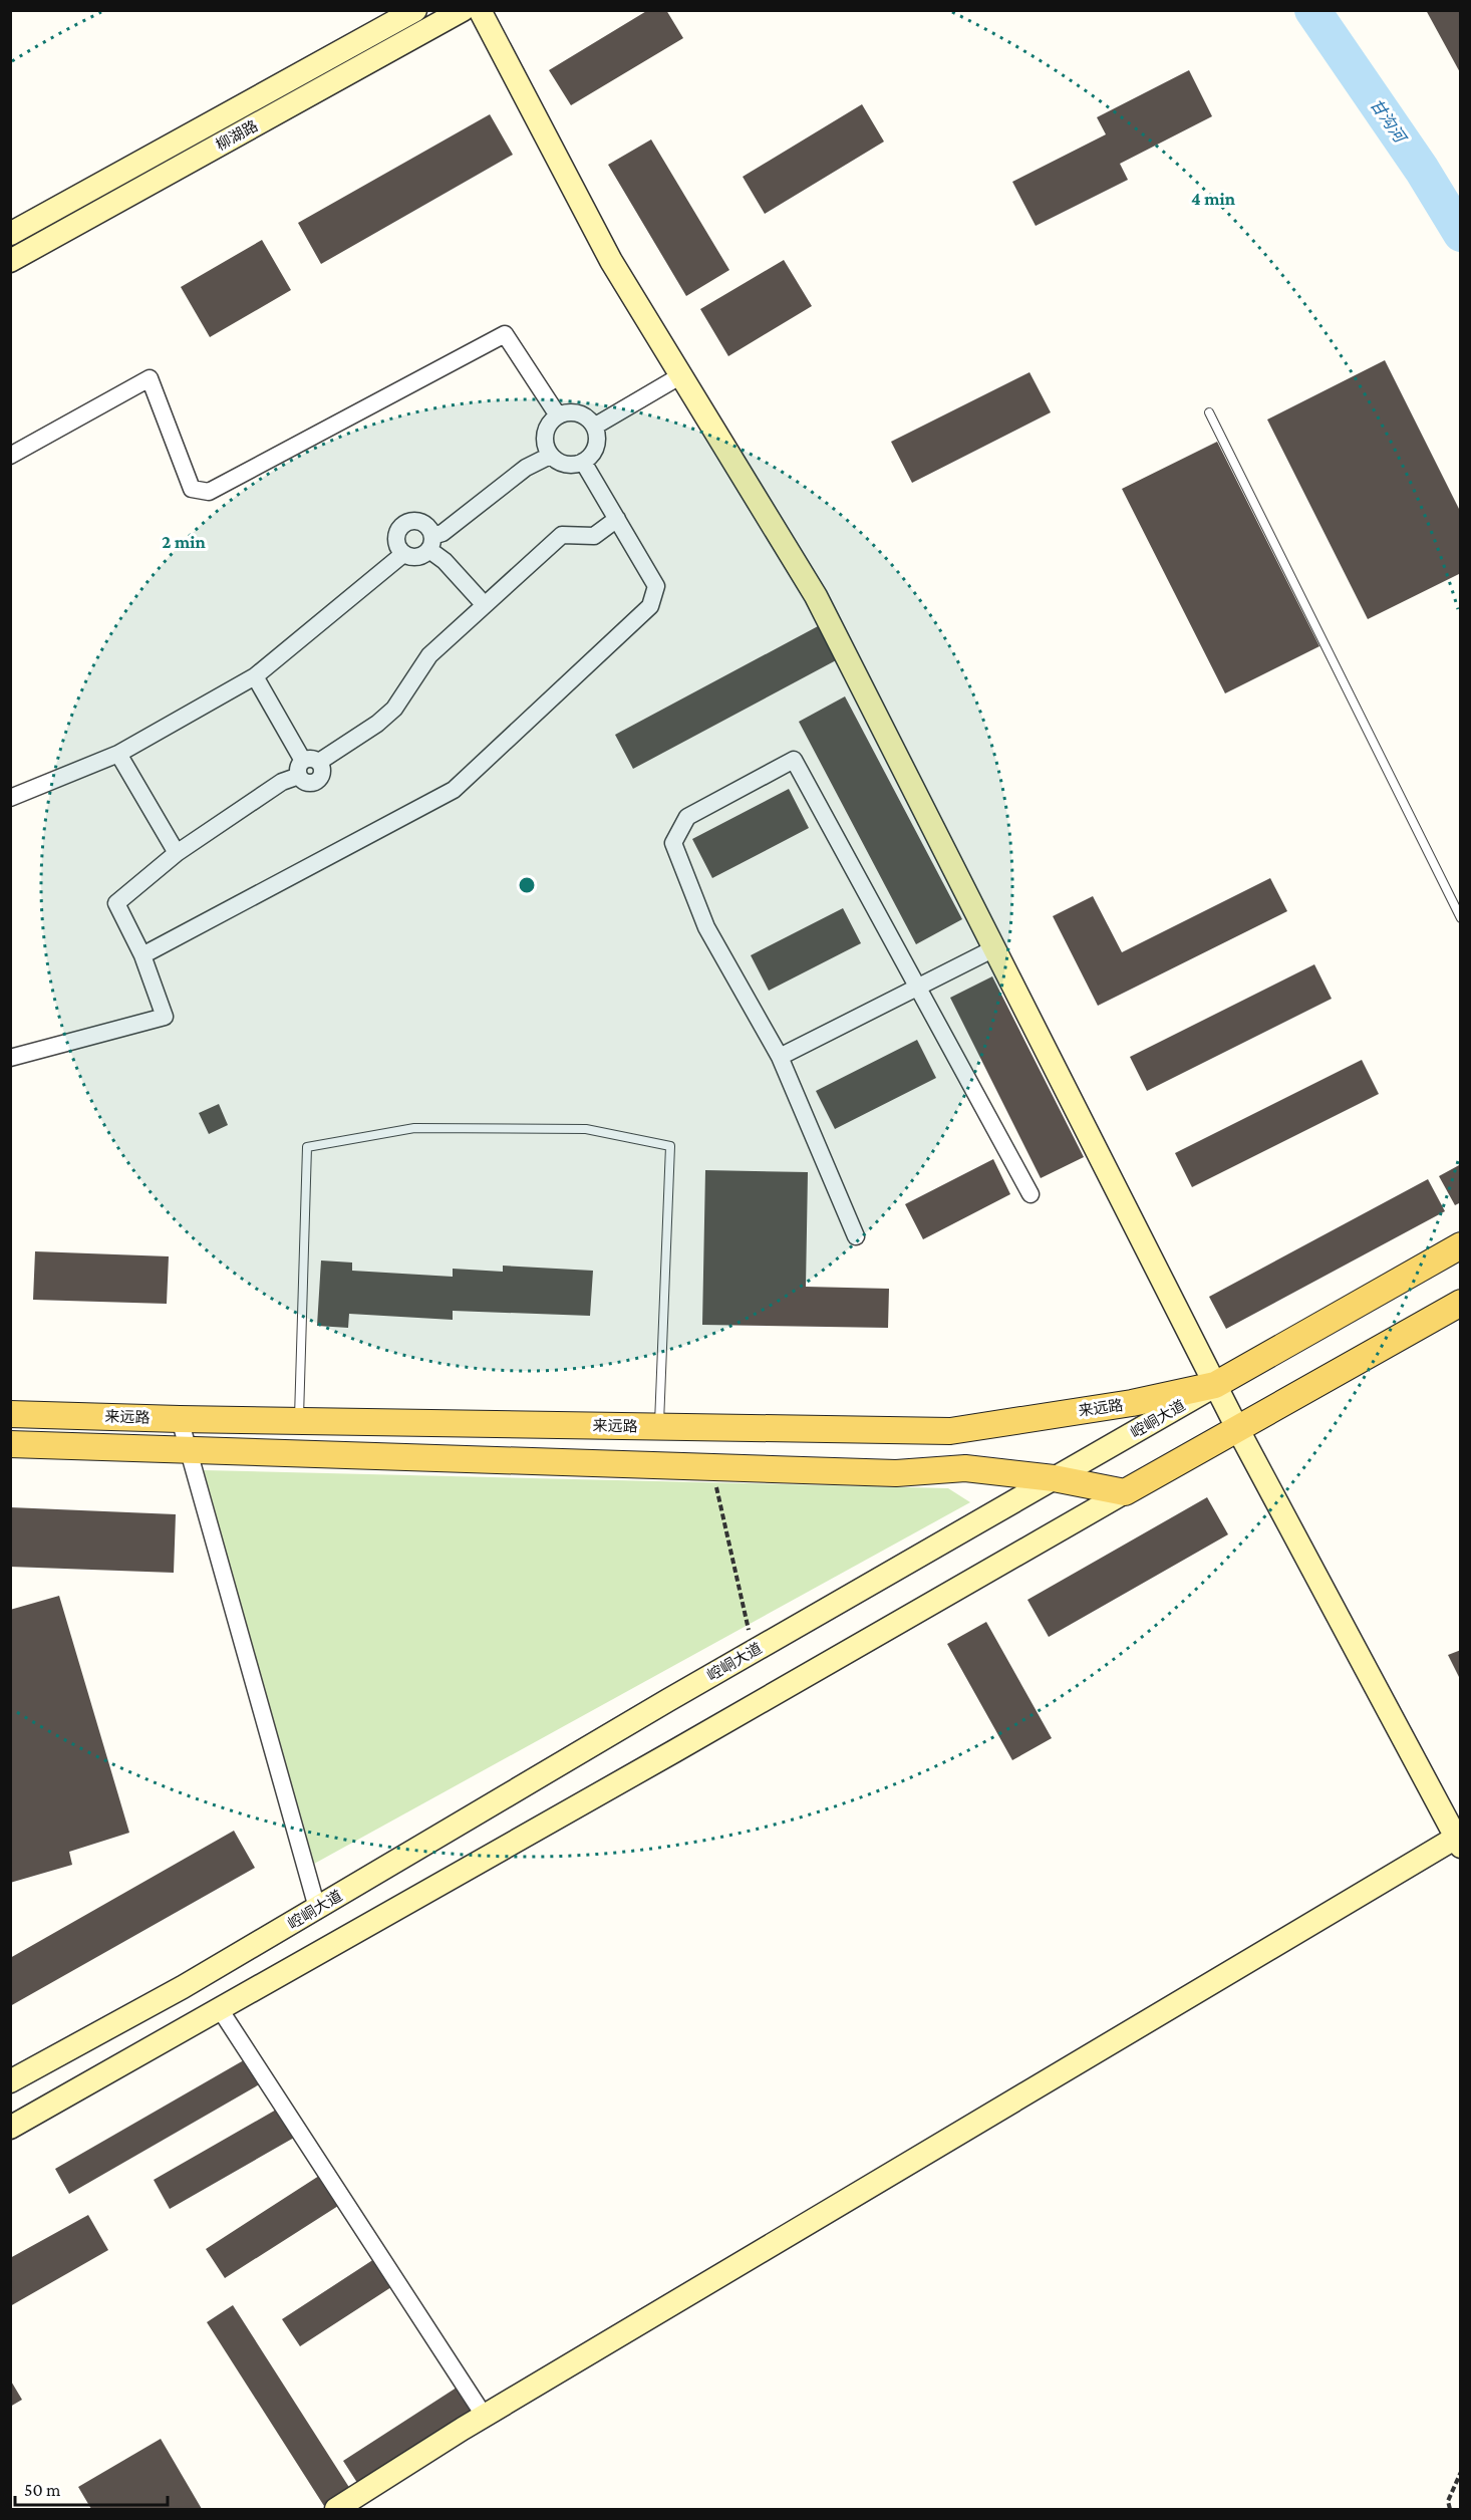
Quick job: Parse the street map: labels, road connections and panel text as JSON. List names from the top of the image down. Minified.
{"streets":{"main road":["柳湖路","来远路","崆峒大道"]},"crossings":[["来远路","崆峒大道"]],"water":["甘沟河"],"scale_bar":"50 m","rings":["4 min","2 min"]}
